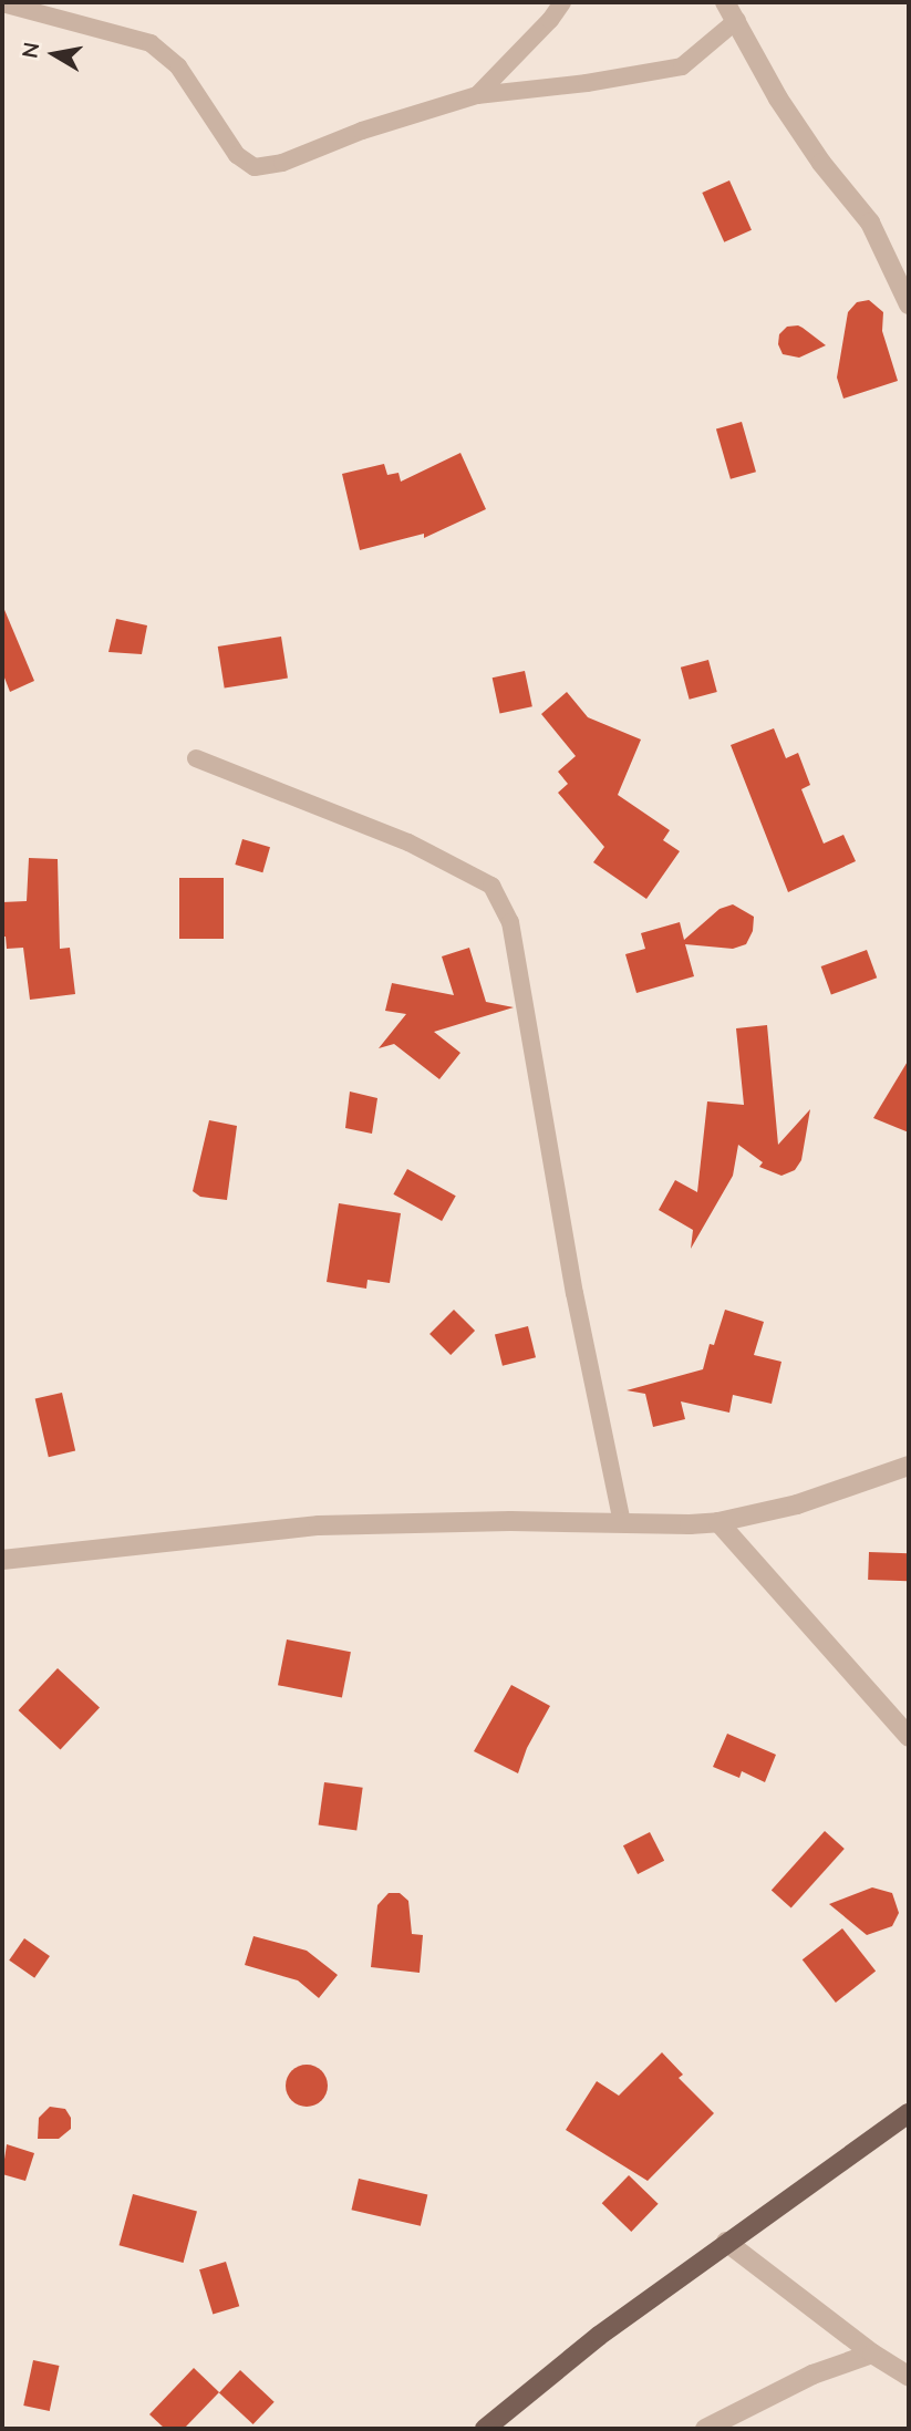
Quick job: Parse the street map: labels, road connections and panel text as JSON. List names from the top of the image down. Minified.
{"north":"left"}
